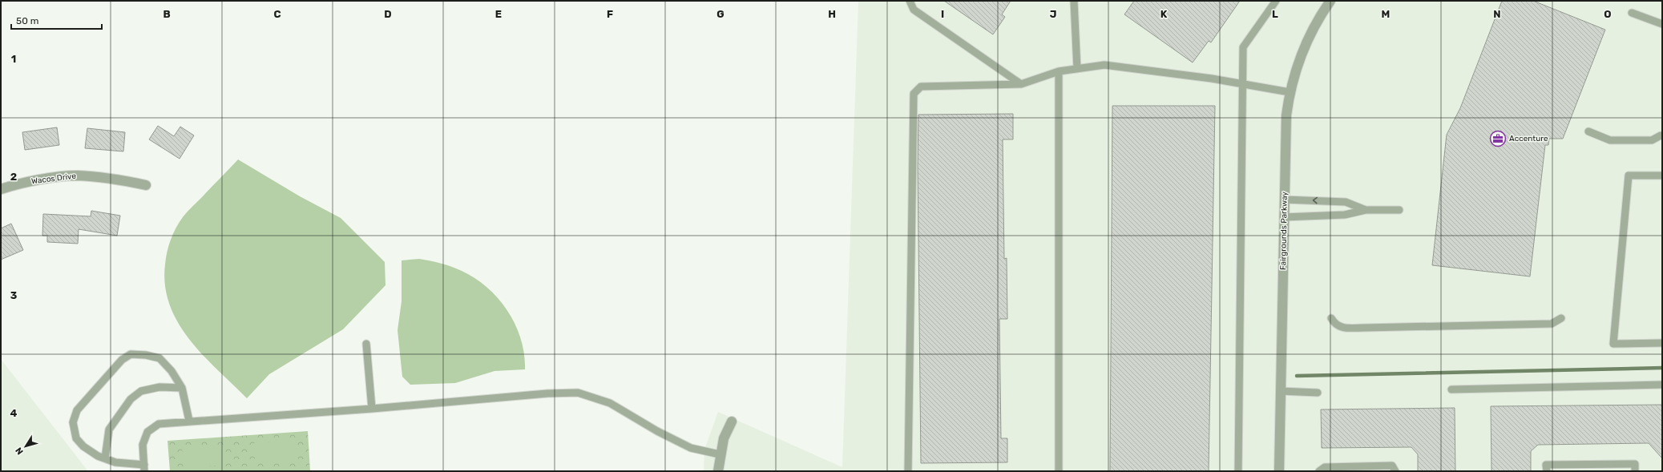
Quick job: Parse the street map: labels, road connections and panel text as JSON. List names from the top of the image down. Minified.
{"streets":{"street":["Wacos Drive","Fairgrounds Parkway"]},"places":{"office":["Accenture"]},"scale_bar":"50 m","north":"bottom left","grid":{"columns":["B","C","D","E","F","G","H","I","J","K","L","M","N","O"],"rows":["1","2","3","4"]}}
